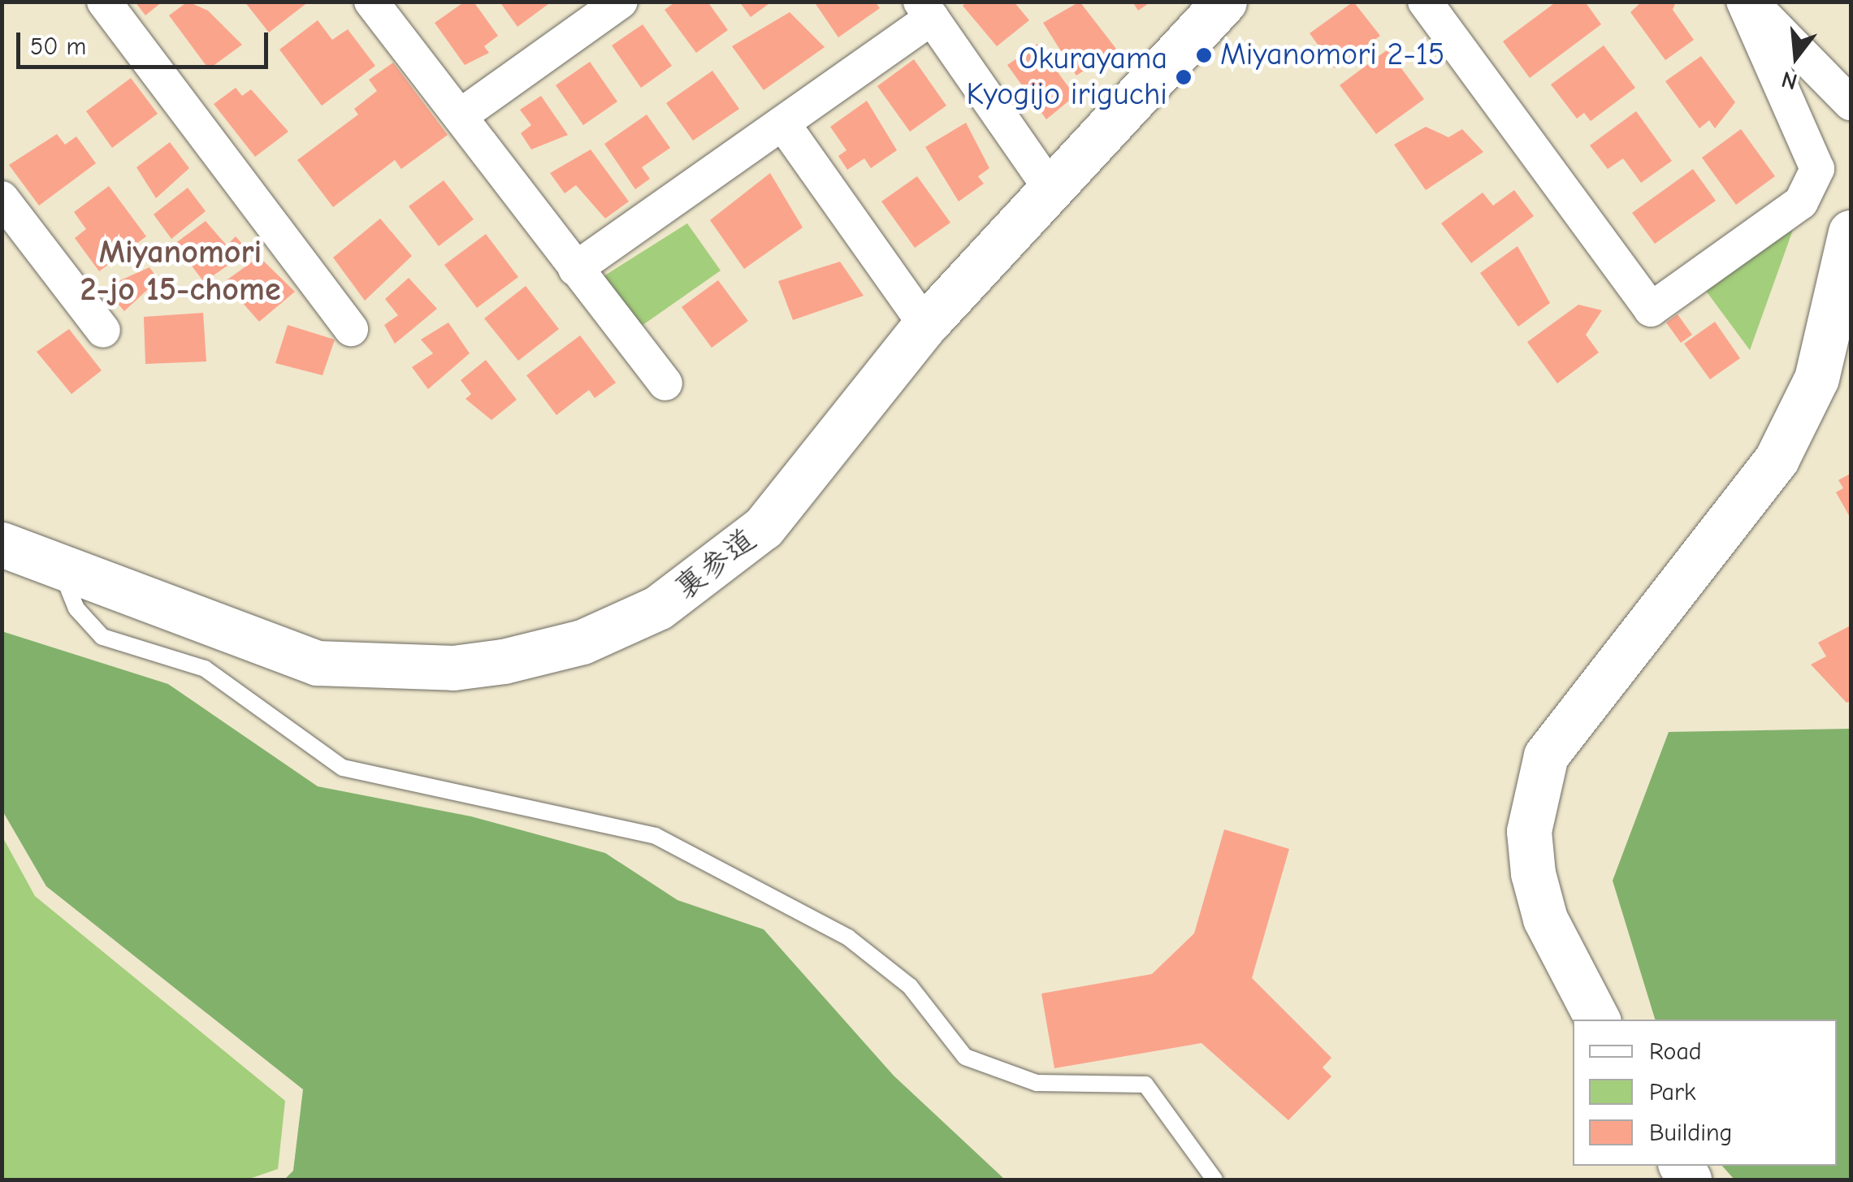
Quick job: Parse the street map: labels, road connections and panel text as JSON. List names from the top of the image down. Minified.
{"streets":{"street":["裏参道"]},"districts":["Miyanomori 2-jo 15-chome"],"places":["Miyanomori 2-15","Okurayama Kyogijo iriguchi"],"legend":["Road","Park","Building"],"scale_bar":"50 m","north":"bottom"}
